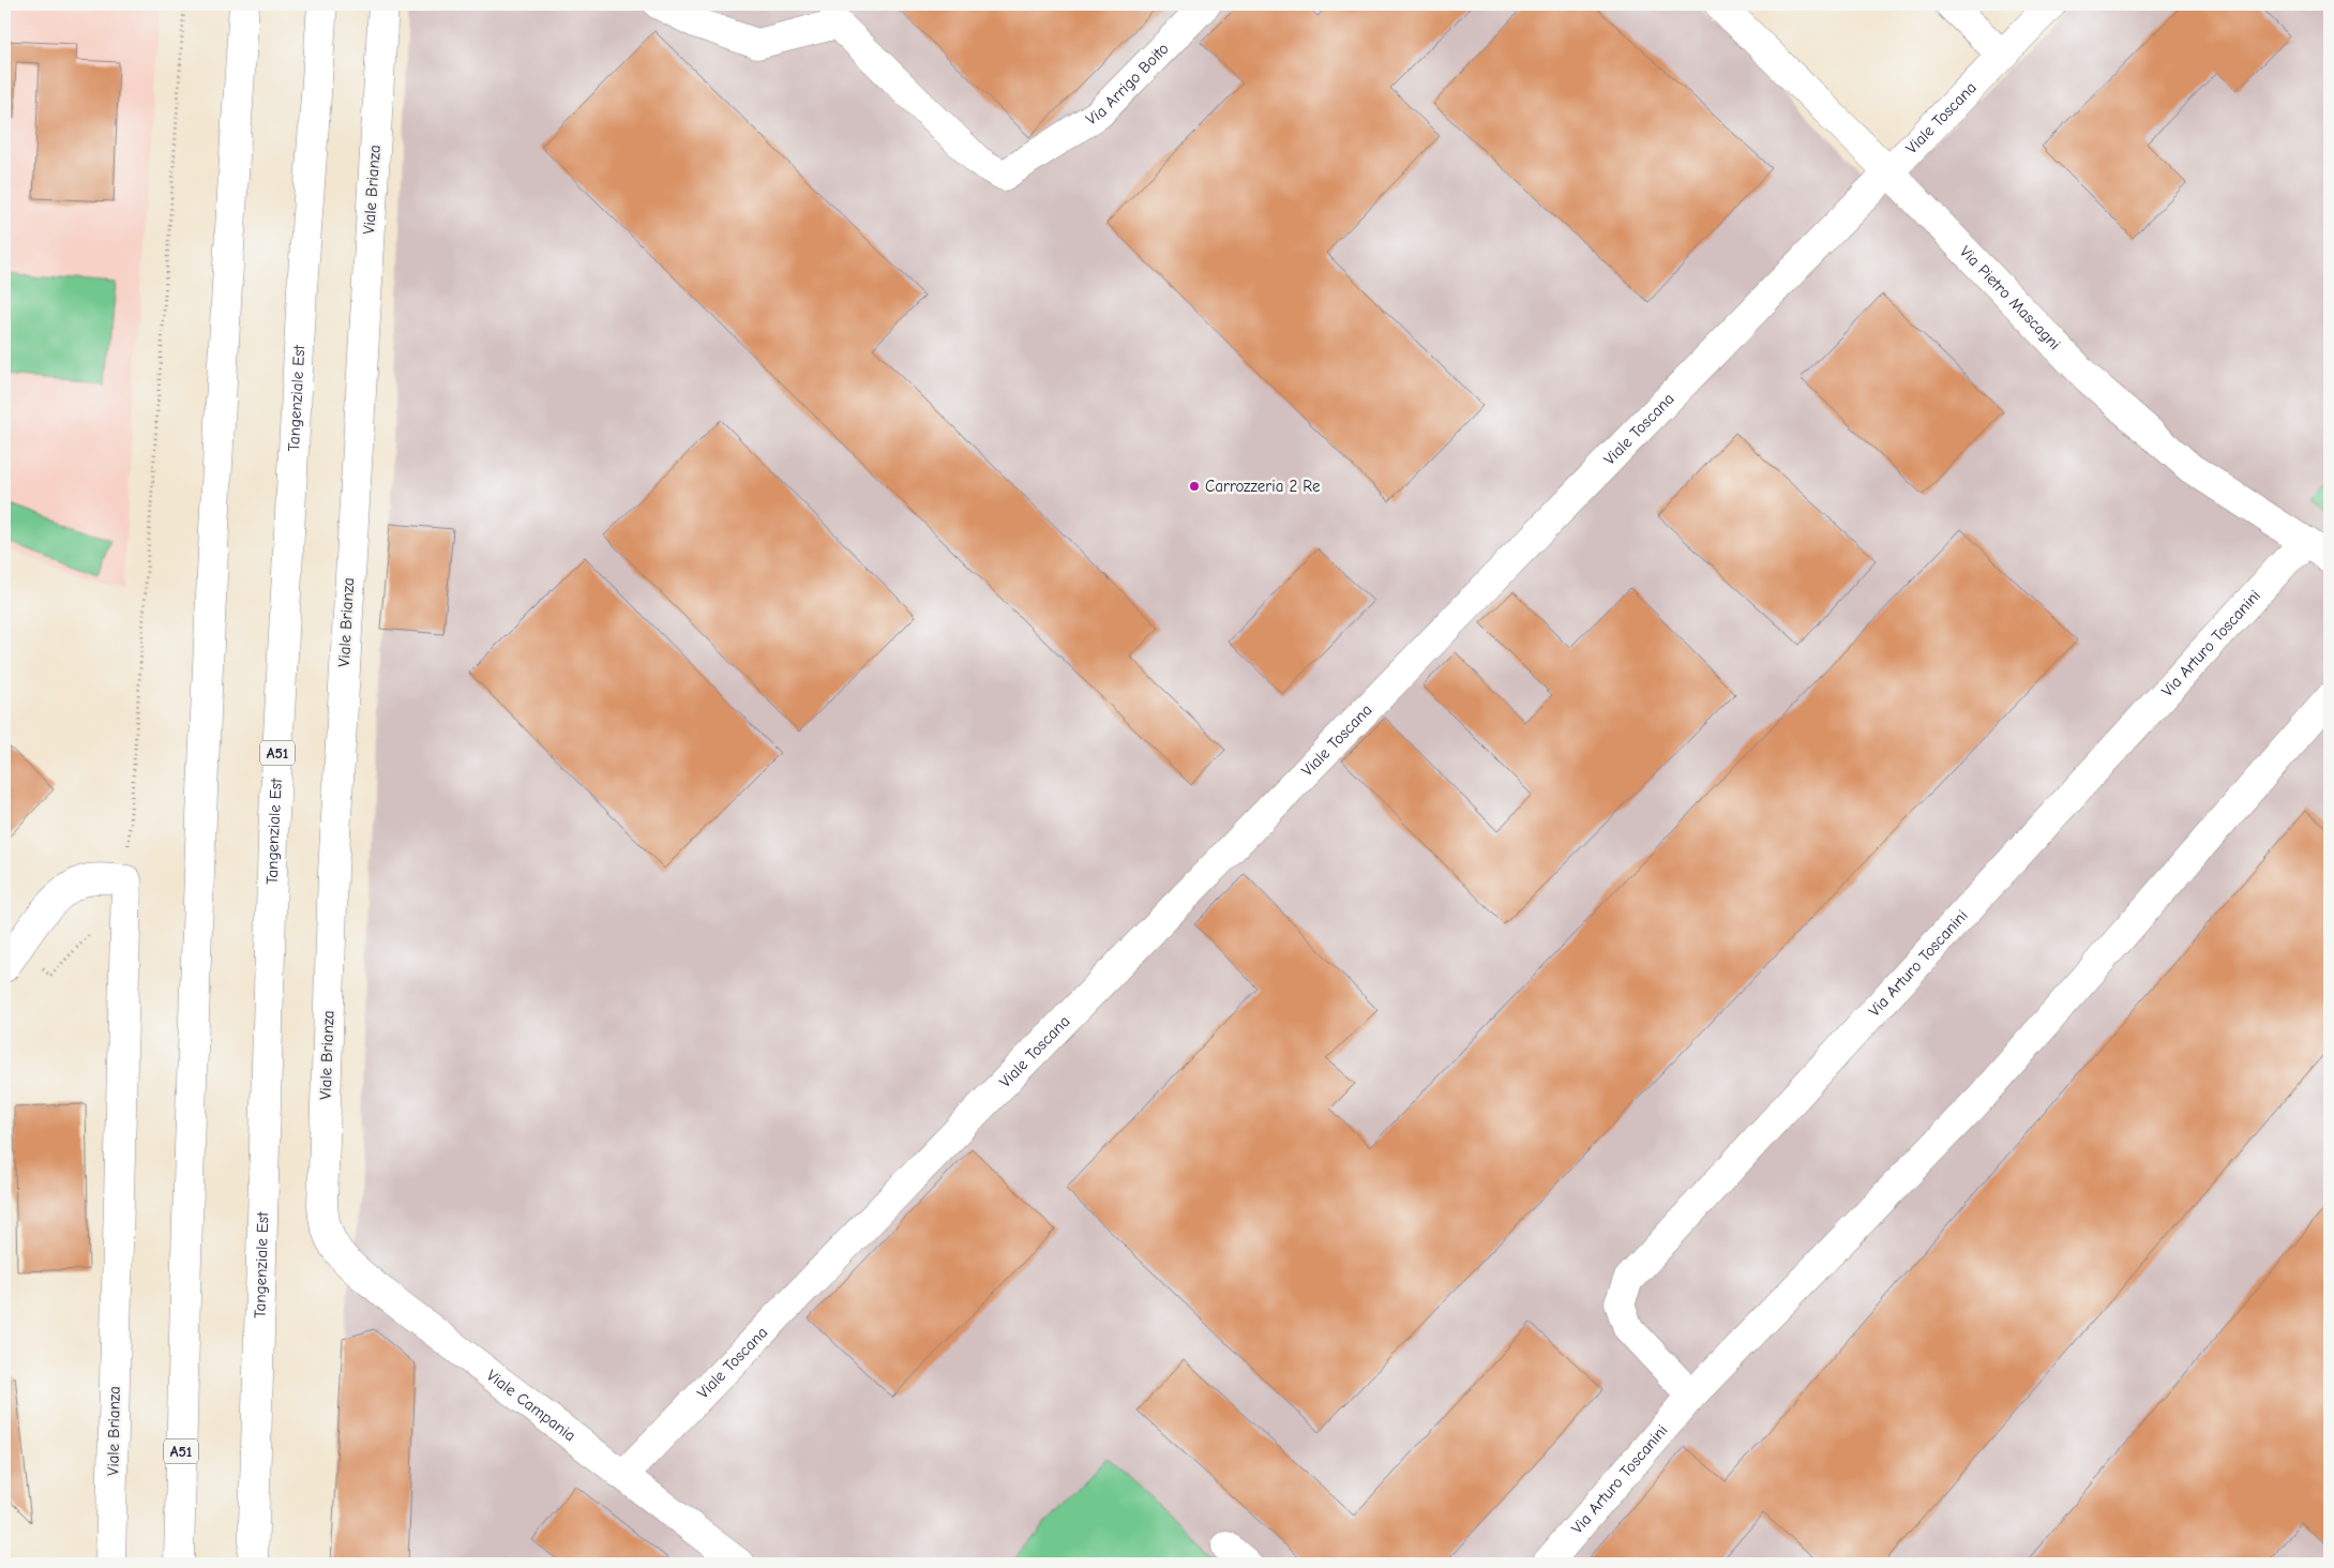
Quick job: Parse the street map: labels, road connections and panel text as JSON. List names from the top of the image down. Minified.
{"streets":{"main road":["Via Arrigo Boito","Viale Toscana","Viale Brianza","Via Pietro Mascagni","Tangenziale Est","Via Arturo Toscanini","A51","Viale Campania"]},"crossings":[["Viale Toscana","Via Pietro Mascagni"],["Viale Toscana","Viale Campania"],["Viale Brianza","Viale Campania"],["Via Pietro Mascagni","Via Arturo Toscanini"]],"places":["Carrozzeria 2 Re"]}
